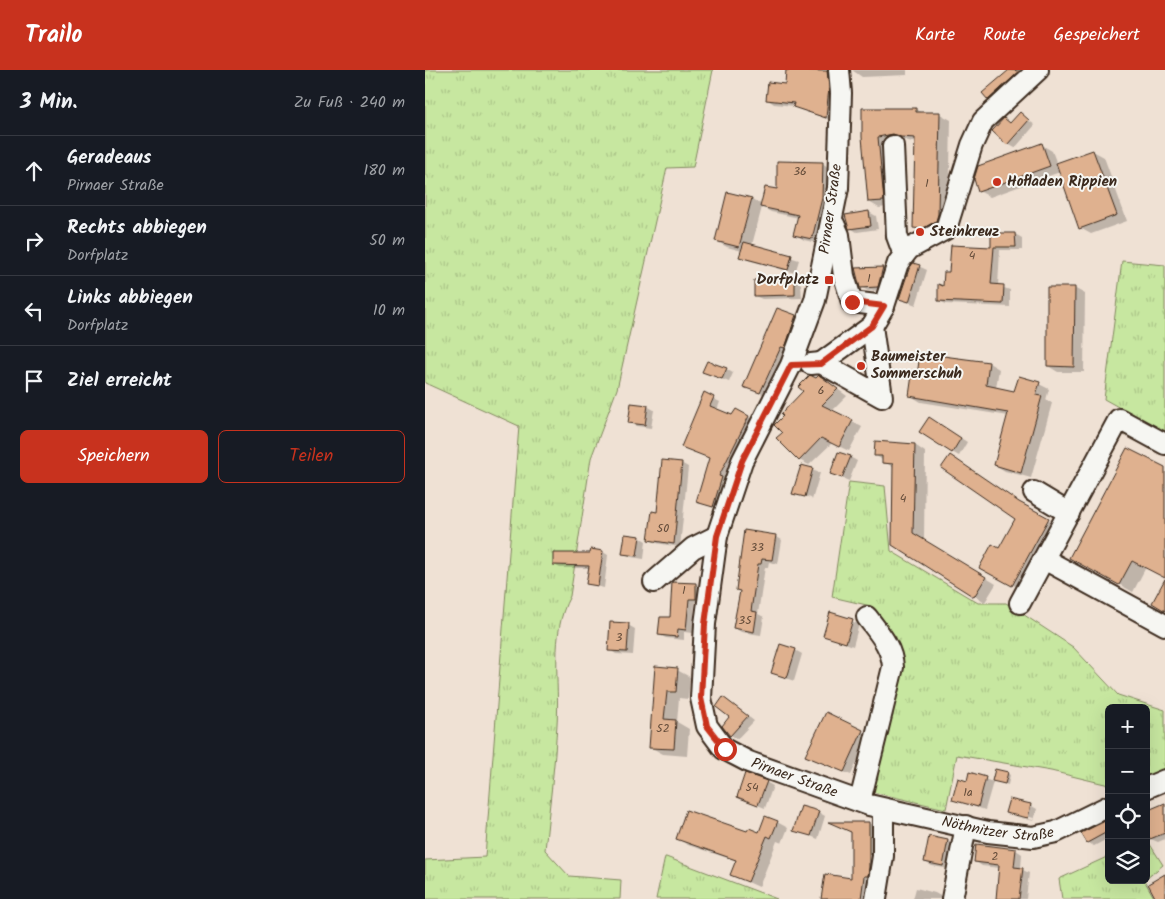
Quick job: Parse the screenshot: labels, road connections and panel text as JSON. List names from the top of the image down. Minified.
{"streets":{"street":["Pirnaer Straße","Nöthnitzer Straße"]},"crossings":[["Pirnaer Straße","Nöthnitzer Straße"]],"places":{"other":["Hofladen Rippien","Steinkreuz","Baumeister Sommerschuh"],"transit":["Dorfplatz"]},"house_numbers":["36","1","4","1","6","4","50","33","1","35","3","52","54","1a","2"],"page":{"header":"Trailo","nav":["Karte","Route","Gespeichert"],"heading":["3 Min.","Zu Fuß · 240 m"],"list":[["Geradeaus","Pirnaer Straße","180 m"],["Rechts abbiegen","Dorfplatz","50 m"],["Links abbiegen","Dorfplatz","10 m"],"Ziel erreicht"],"buttons":["Speichern","Teilen"],"map_buttons":["+","−"]}}
